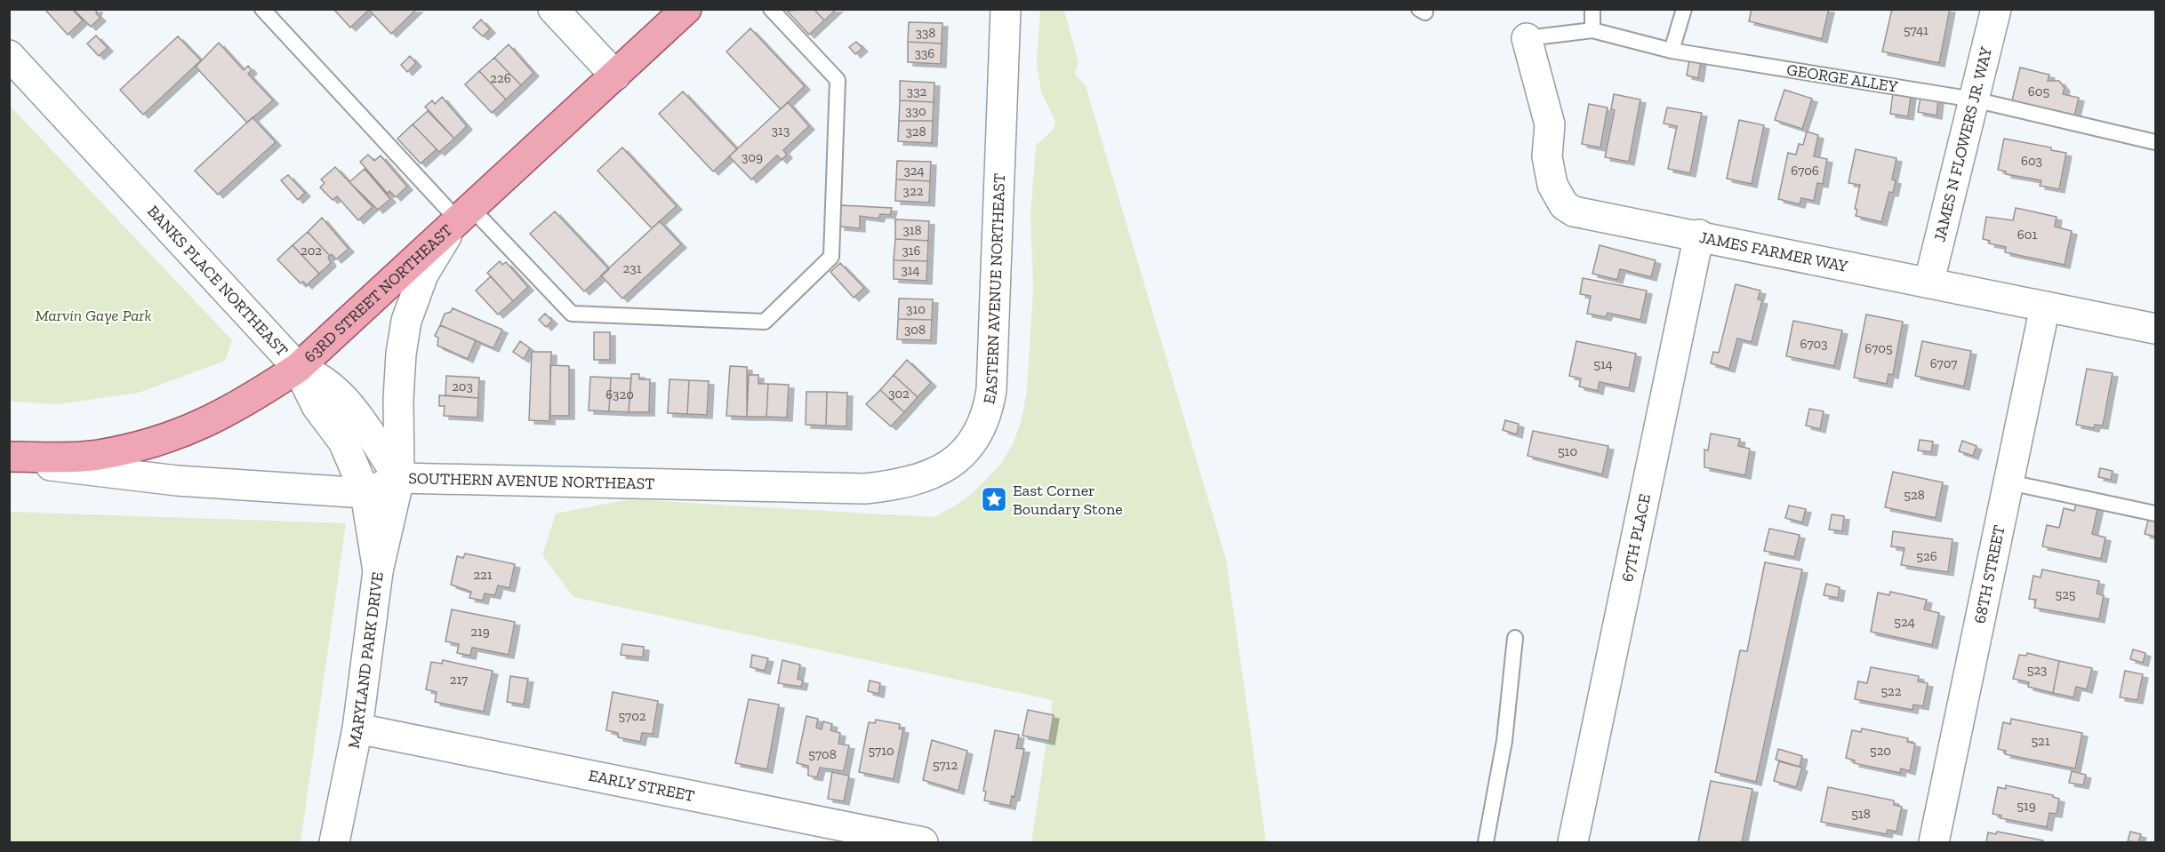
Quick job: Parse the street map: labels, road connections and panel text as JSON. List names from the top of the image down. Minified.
{"streets":{"main road":["63RD STREET NORTHEAST"],"street":["JAMES N FLOWERS JR. WAY","JAMES FARMER WAY","BANKS PLACE NORTHEAST","EASTERN AVENUE NORTHEAST","SOUTHERN AVENUE NORTHEAST","67TH PLACE","68TH STREET","MARYLAND PARK DRIVE","EARLY STREET"],"lane":["GEORGE ALLEY"]},"crossings":[["GEORGE ALLEY","JAMES N FLOWERS JR. WAY"],["GEORGE ALLEY","JAMES FARMER WAY"],["JAMES N FLOWERS JR. WAY","JAMES FARMER WAY"],["JAMES FARMER WAY","67TH PLACE"],["JAMES FARMER WAY","68TH STREET"],["BANKS PLACE NORTHEAST","63RD STREET NORTHEAST"],["BANKS PLACE NORTHEAST","SOUTHERN AVENUE NORTHEAST"],["BANKS PLACE NORTHEAST","MARYLAND PARK DRIVE"],["EASTERN AVENUE NORTHEAST","SOUTHERN AVENUE NORTHEAST"],["63RD STREET NORTHEAST","SOUTHERN AVENUE NORTHEAST"],["63RD STREET NORTHEAST","MARYLAND PARK DRIVE"],["SOUTHERN AVENUE NORTHEAST","MARYLAND PARK DRIVE"],["MARYLAND PARK DRIVE","EARLY STREET"]],"parks":["Marvin Gaye Park"],"places":{"place":["East Corner Boundary Stone"]},"house_numbers":["5741","338","336","226","332","605","330","313","328","309","603","324","6706","322","318","601","202","316","231","314","310","308","6703","6705","6707","514","203","302","6320","510","528","526","221","525","524","219","523","217","522","5702","521","5710","520","5708","5712","519","518"]}
